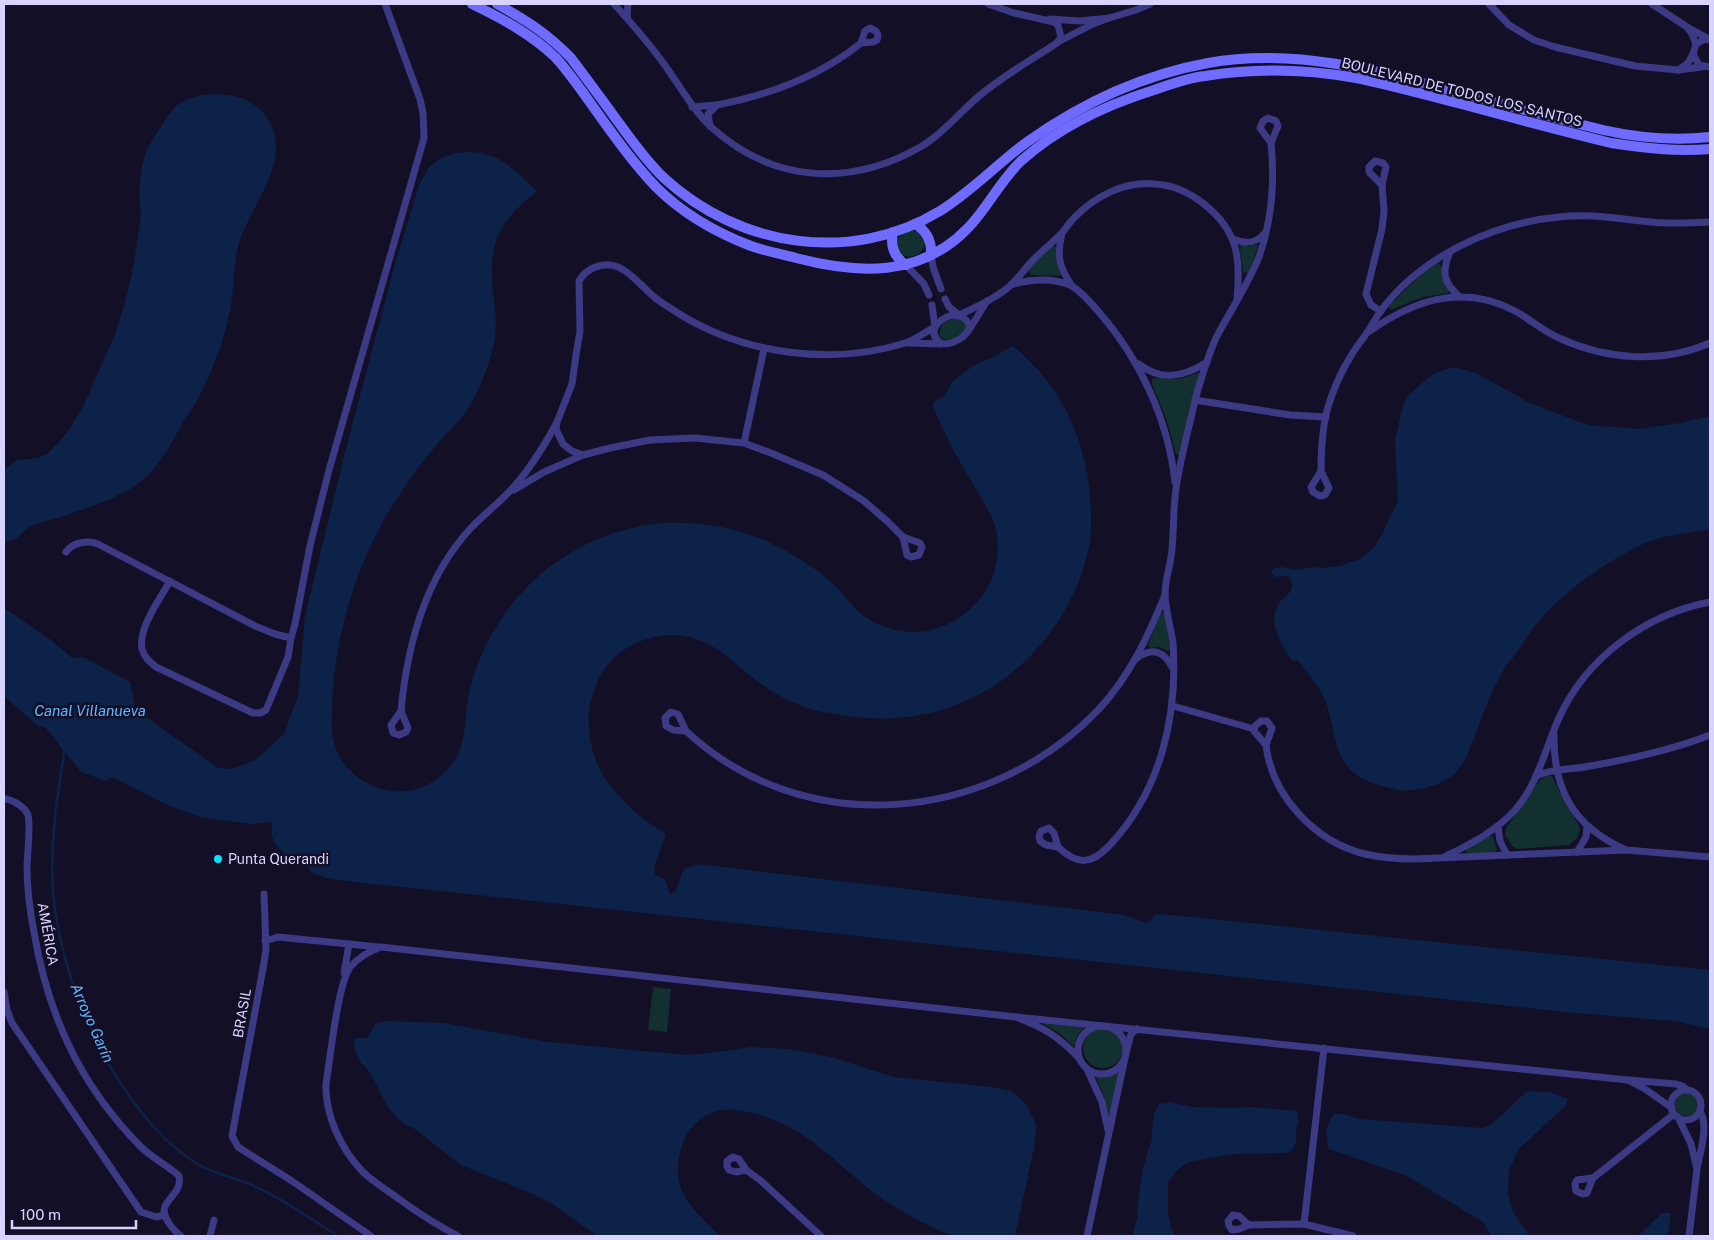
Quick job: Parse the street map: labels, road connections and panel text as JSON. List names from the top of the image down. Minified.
{"streets":{"street":["BOULEVARD DE TODOS LOS SANTOS","AMÉRICA","BRASIL"]},"water":["Canal Villanueva","Arroyo Garín"],"places":["Punta Querandi"],"scale_bar":"100 m"}
